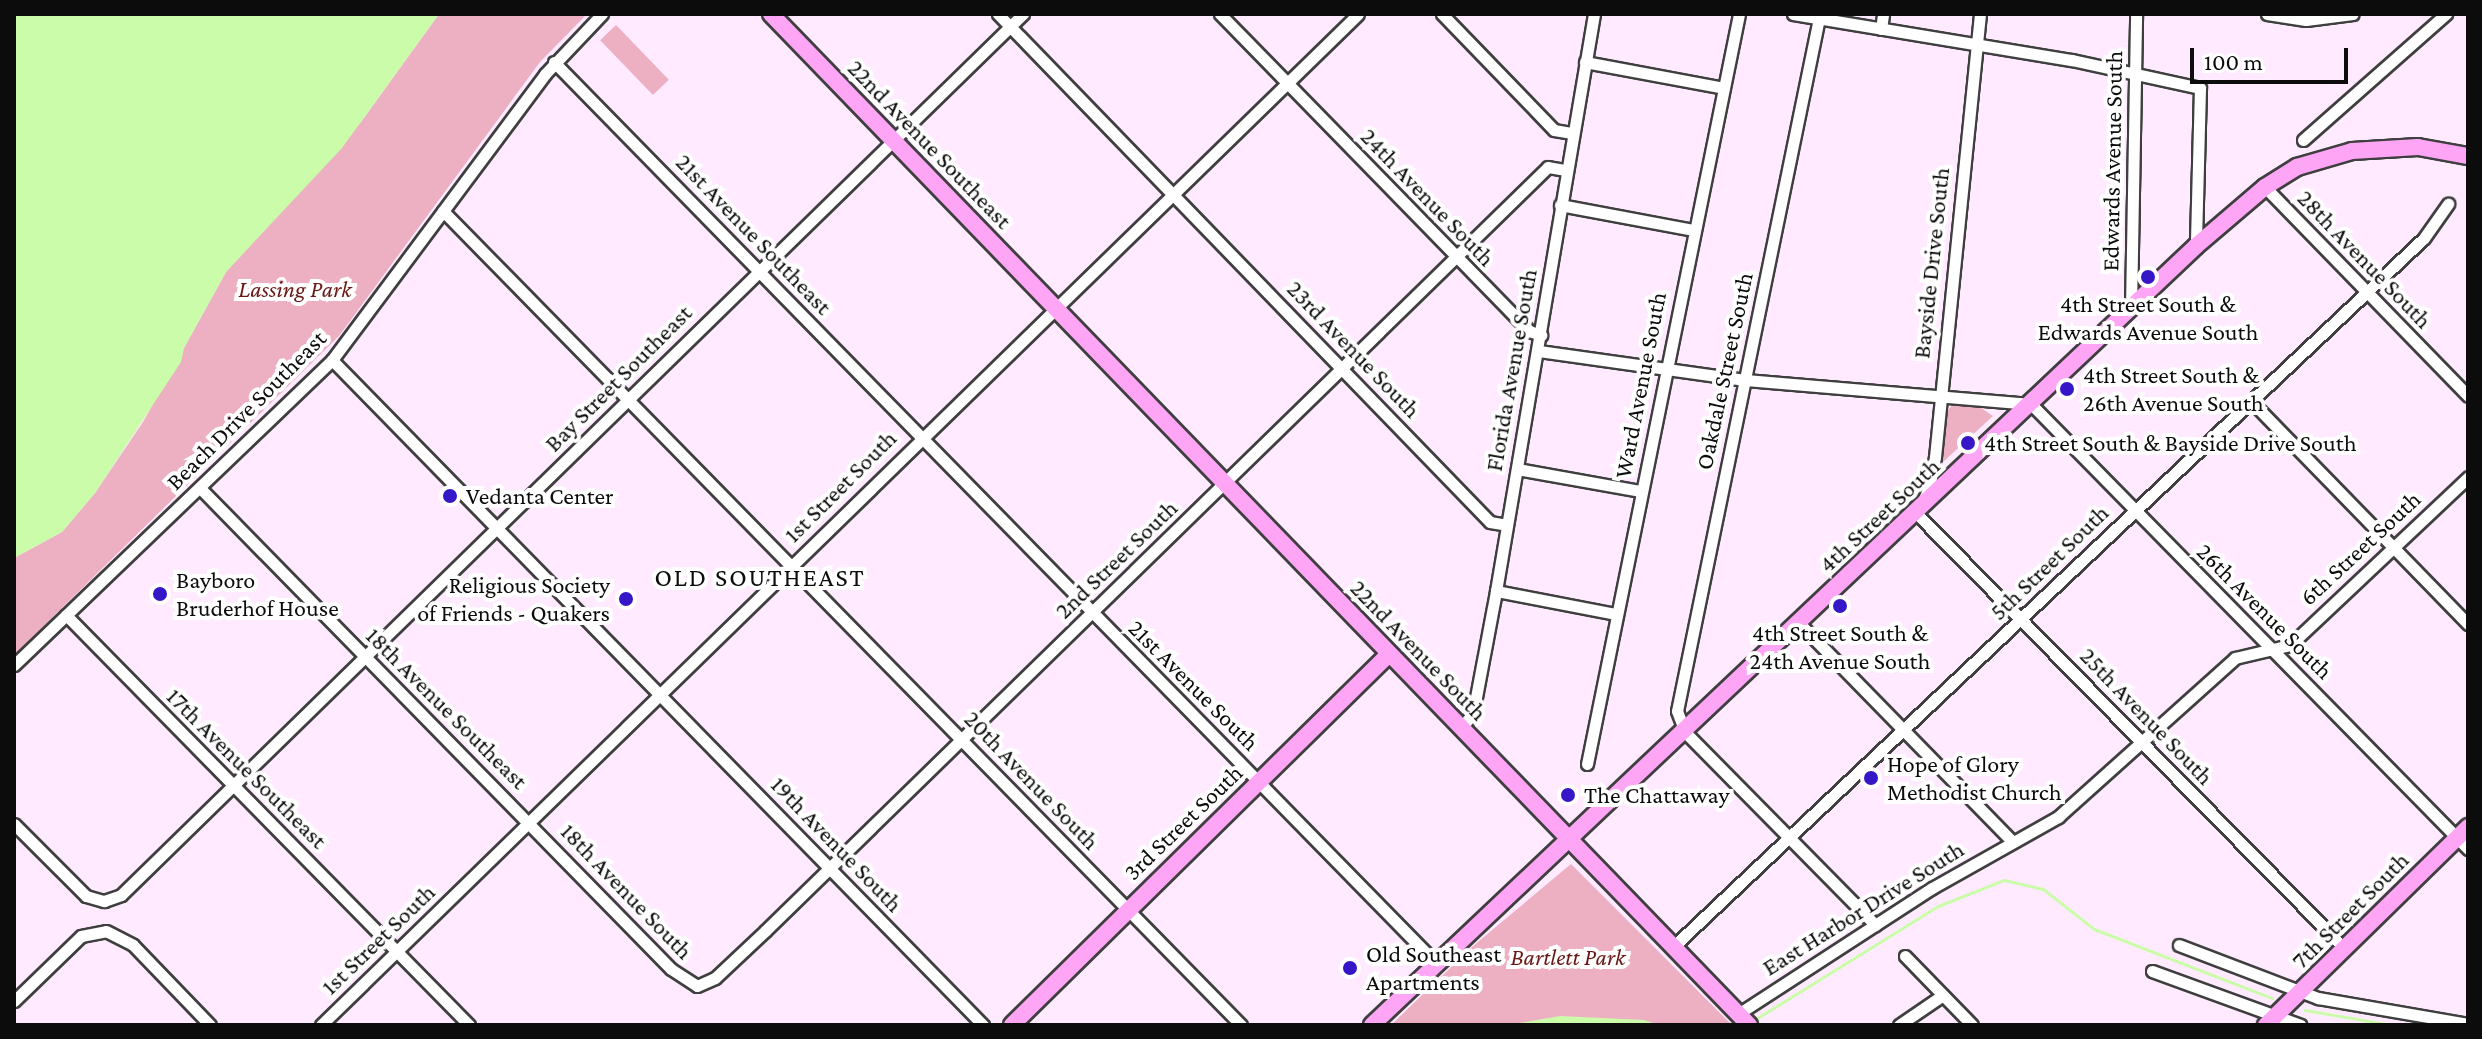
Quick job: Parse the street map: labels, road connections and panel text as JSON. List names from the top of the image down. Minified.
{"streets":{"street":["22nd Avenue Southeast","Edwards Avenue South","24th Avenue South","21st Avenue Southeast","28th Avenue South","Bayside Drive South","23rd Avenue South","Florida Avenue South","Oakdale Street South","Bay Street Southeast","Ward Avenue South","Beach Drive Southeast","1st Street South","4th Street South","6th Street South","2nd Street South","5th Street South","26th Avenue South","22nd Avenue South","21st Avenue South","18th Avenue Southeast","25th Avenue South","17th Avenue Southeast","20th Avenue South","3rd Street South","19th Avenue South","18th Avenue South","East Harbor Drive South","7th Street South"]},"crossings":[["22nd Avenue Southeast","Bay Street Southeast"],["22nd Avenue Southeast","1st Street South"],["22nd Avenue Southeast","22nd Avenue South"],["Edwards Avenue South","4th Street South"],["24th Avenue South","Florida Avenue South"],["24th Avenue South","1st Street South"],["24th Avenue South","2nd Street South"],["21st Avenue Southeast","Bay Street Southeast"],["21st Avenue Southeast","Beach Drive Southeast"],["21st Avenue Southeast","1st Street South"],["21st Avenue Southeast","21st Avenue South"],["28th Avenue South","4th Street South"],["28th Avenue South","5th Street South"],["Bayside Drive South","4th Street South"],["Bayside Drive South","25th Avenue South"],["23rd Avenue South","Florida Avenue South"],["23rd Avenue South","Bay Street Southeast"],["23rd Avenue South","1st Street South"],["23rd Avenue South","2nd Street South"],["Florida Avenue South","2nd Street South"],["Florida Avenue South","22nd Avenue South"],["Oakdale Street South","4th Street South"],["Bay Street Southeast","18th Avenue Southeast"],["Bay Street Southeast","17th Avenue Southeast"],["Bay Street Southeast","20th Avenue South"],["Bay Street Southeast","19th Avenue South"],["Beach Drive Southeast","18th Avenue Southeast"],["Beach Drive Southeast","17th Avenue Southeast"],["Beach Drive Southeast","20th Avenue South"],["Beach Drive Southeast","19th Avenue South"],["1st Street South","22nd Avenue South"],["1st Street South","21st Avenue South"],["1st Street South","18th Avenue Southeast"],["1st Street South","17th Avenue Southeast"],["1st Street South","20th Avenue South"],["1st Street South","19th Avenue South"],["1st Street South","18th Avenue South"],["4th Street South","26th Avenue South"],["4th Street South","22nd Avenue South"],["4th Street South","21st Avenue South"],["4th Street South","25th Avenue South"],["6th Street South","26th Avenue South"],["6th Street South","25th Avenue South"],["6th Street South","East Harbor Drive South"],["2nd Street South","22nd Avenue South"],["2nd Street South","21st Avenue South"],["2nd Street South","20th Avenue South"],["2nd Street South","19th Avenue South"],["2nd Street South","18th Avenue South"],["5th Street South","26th Avenue South"],["5th Street South","22nd Avenue South"],["5th Street South","25th Avenue South"],["26th Avenue South","7th Street South"],["22nd Avenue South","3rd Street South"],["22nd Avenue South","East Harbor Drive South"],["21st Avenue South","3rd Street South"],["18th Avenue Southeast","18th Avenue South"],["25th Avenue South","7th Street South"],["20th Avenue South","3rd Street South"]],"districts":["OLD SOUTHEAST"],"parks":["Lassing Park","Bartlett Park"],"places":["4th Street South & Edwards Avenue South","4th Street South & 26th Avenue South","4th Street South & Bayside Drive South","Vedanta Center","Bayboro Bruderhof House","Religious Society of Friends - Quakers","4th Street South & 24th Avenue South","Hope of Glory Methodist Church","The Chattaway","Old Southeast Apartments"],"scale_bar":"100 m"}
